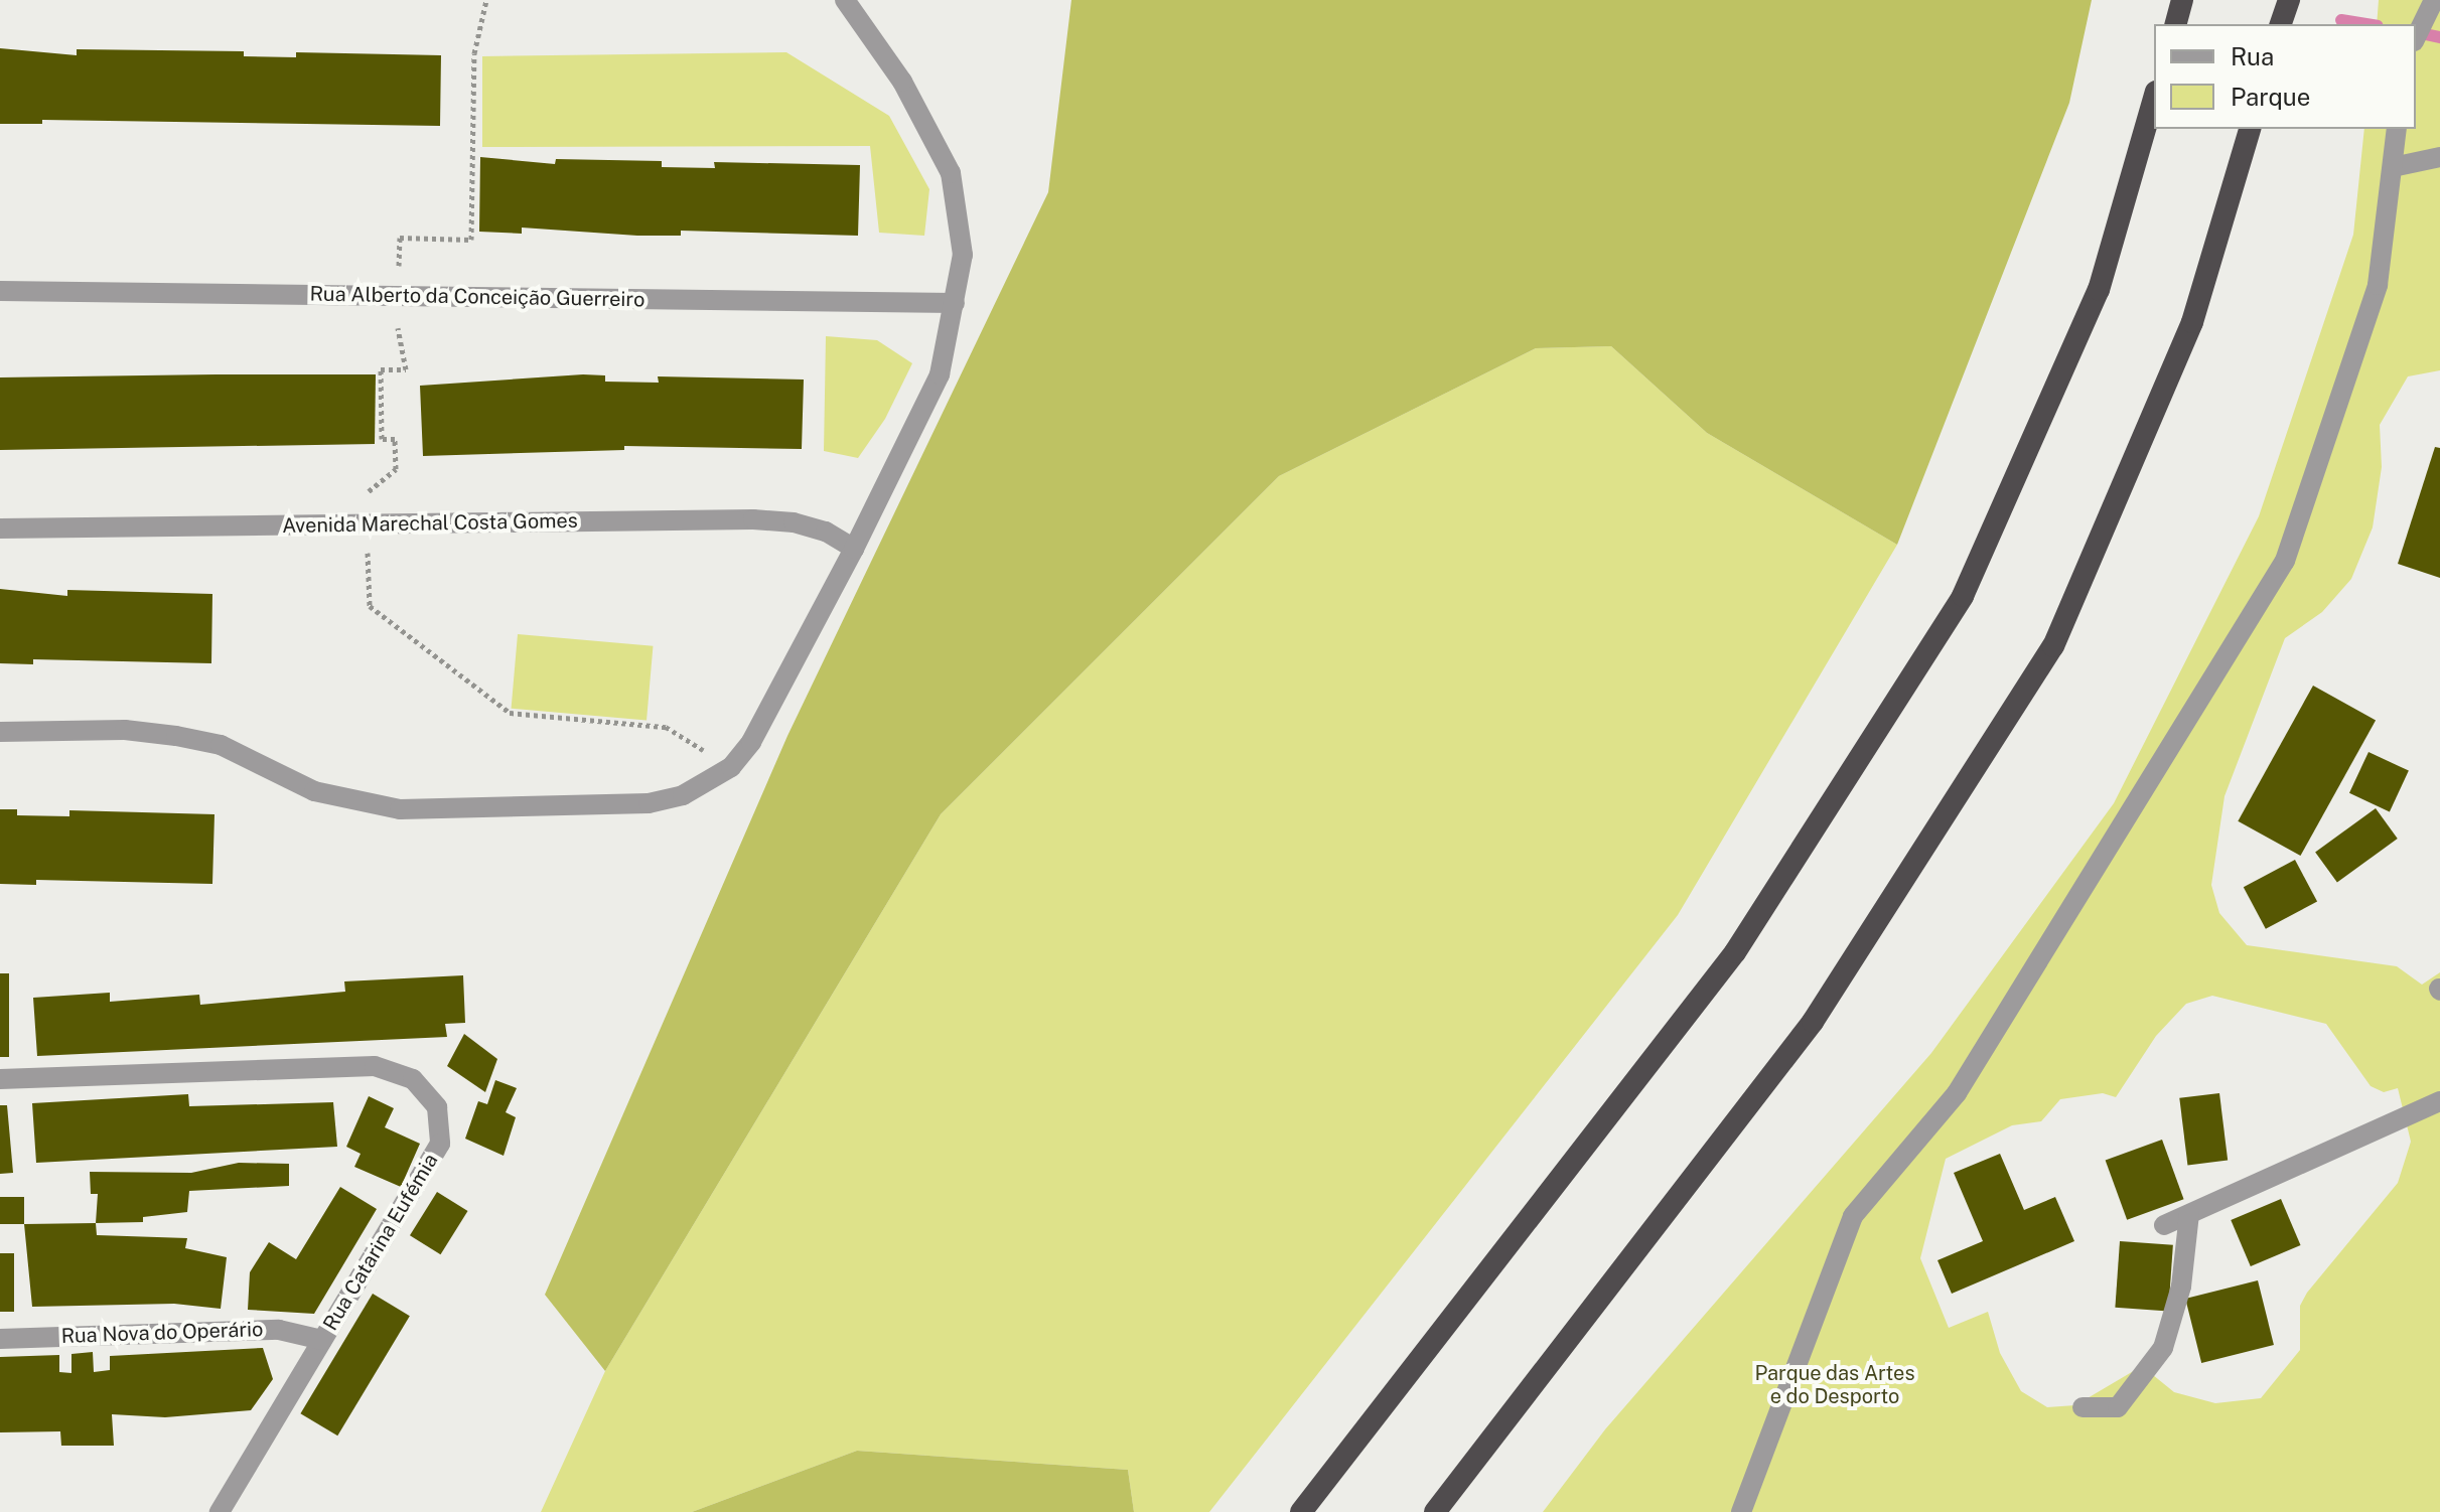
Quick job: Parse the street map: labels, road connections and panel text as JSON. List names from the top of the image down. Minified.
{"streets":{"street":["Rua Alberto da Conceição Guerreiro","Avenida Marechal Costa Gomes","Rua Catarina Eufémia","Rua Nova do Operário"]},"crossings":[["Rua Catarina Eufémia","Rua Nova do Operário"]],"parks":["Parque das Artes e do Desporto"],"legend":["Rua","Parque"]}
